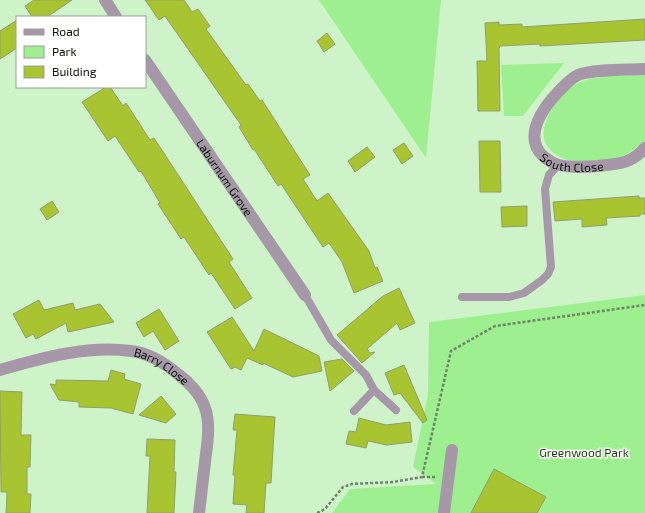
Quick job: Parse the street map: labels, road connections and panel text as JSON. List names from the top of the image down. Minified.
{"streets":{"street":["South Close","Laburnum Grove","Barry Close"]},"parks":["Greenwood Park"],"legend":["Road","Park","Building"]}
